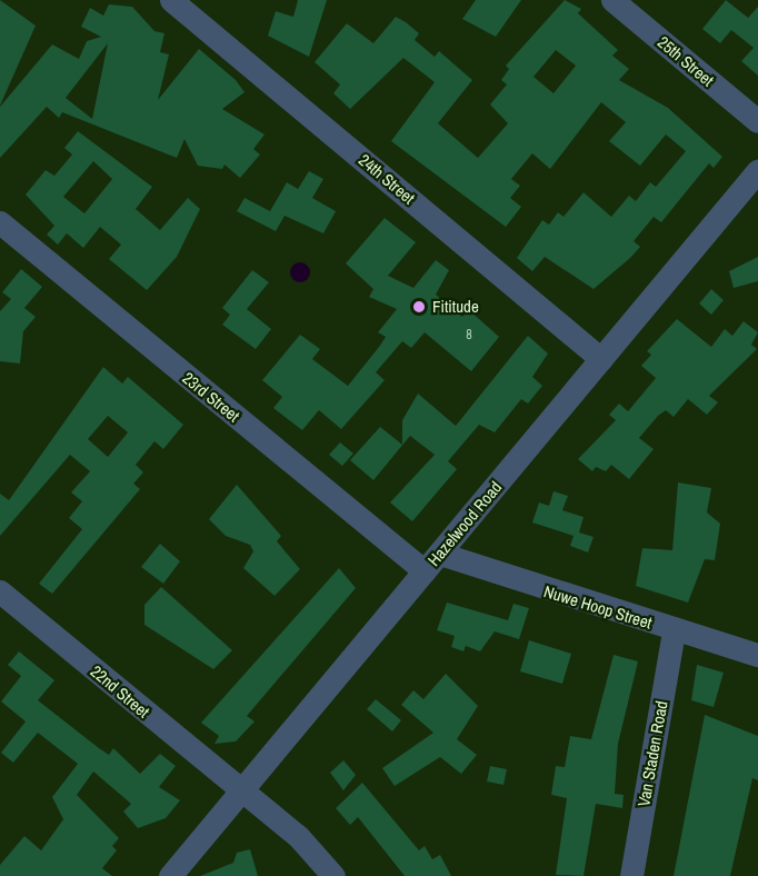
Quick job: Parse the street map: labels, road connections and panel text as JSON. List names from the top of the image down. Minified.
{"streets":{"street":["25th Street","24th Street","23rd Street","Hazelwood Road","Nuwe Hoop Street","22nd Street","Van Staden Road"]},"crossings":[["24th Street","Hazelwood Road"],["23rd Street","Hazelwood Road"],["Hazelwood Road","Nuwe Hoop Street"],["Hazelwood Road","22nd Street"],["Nuwe Hoop Street","Van Staden Road"]],"places":["Fititude"],"house_numbers":["8"]}
